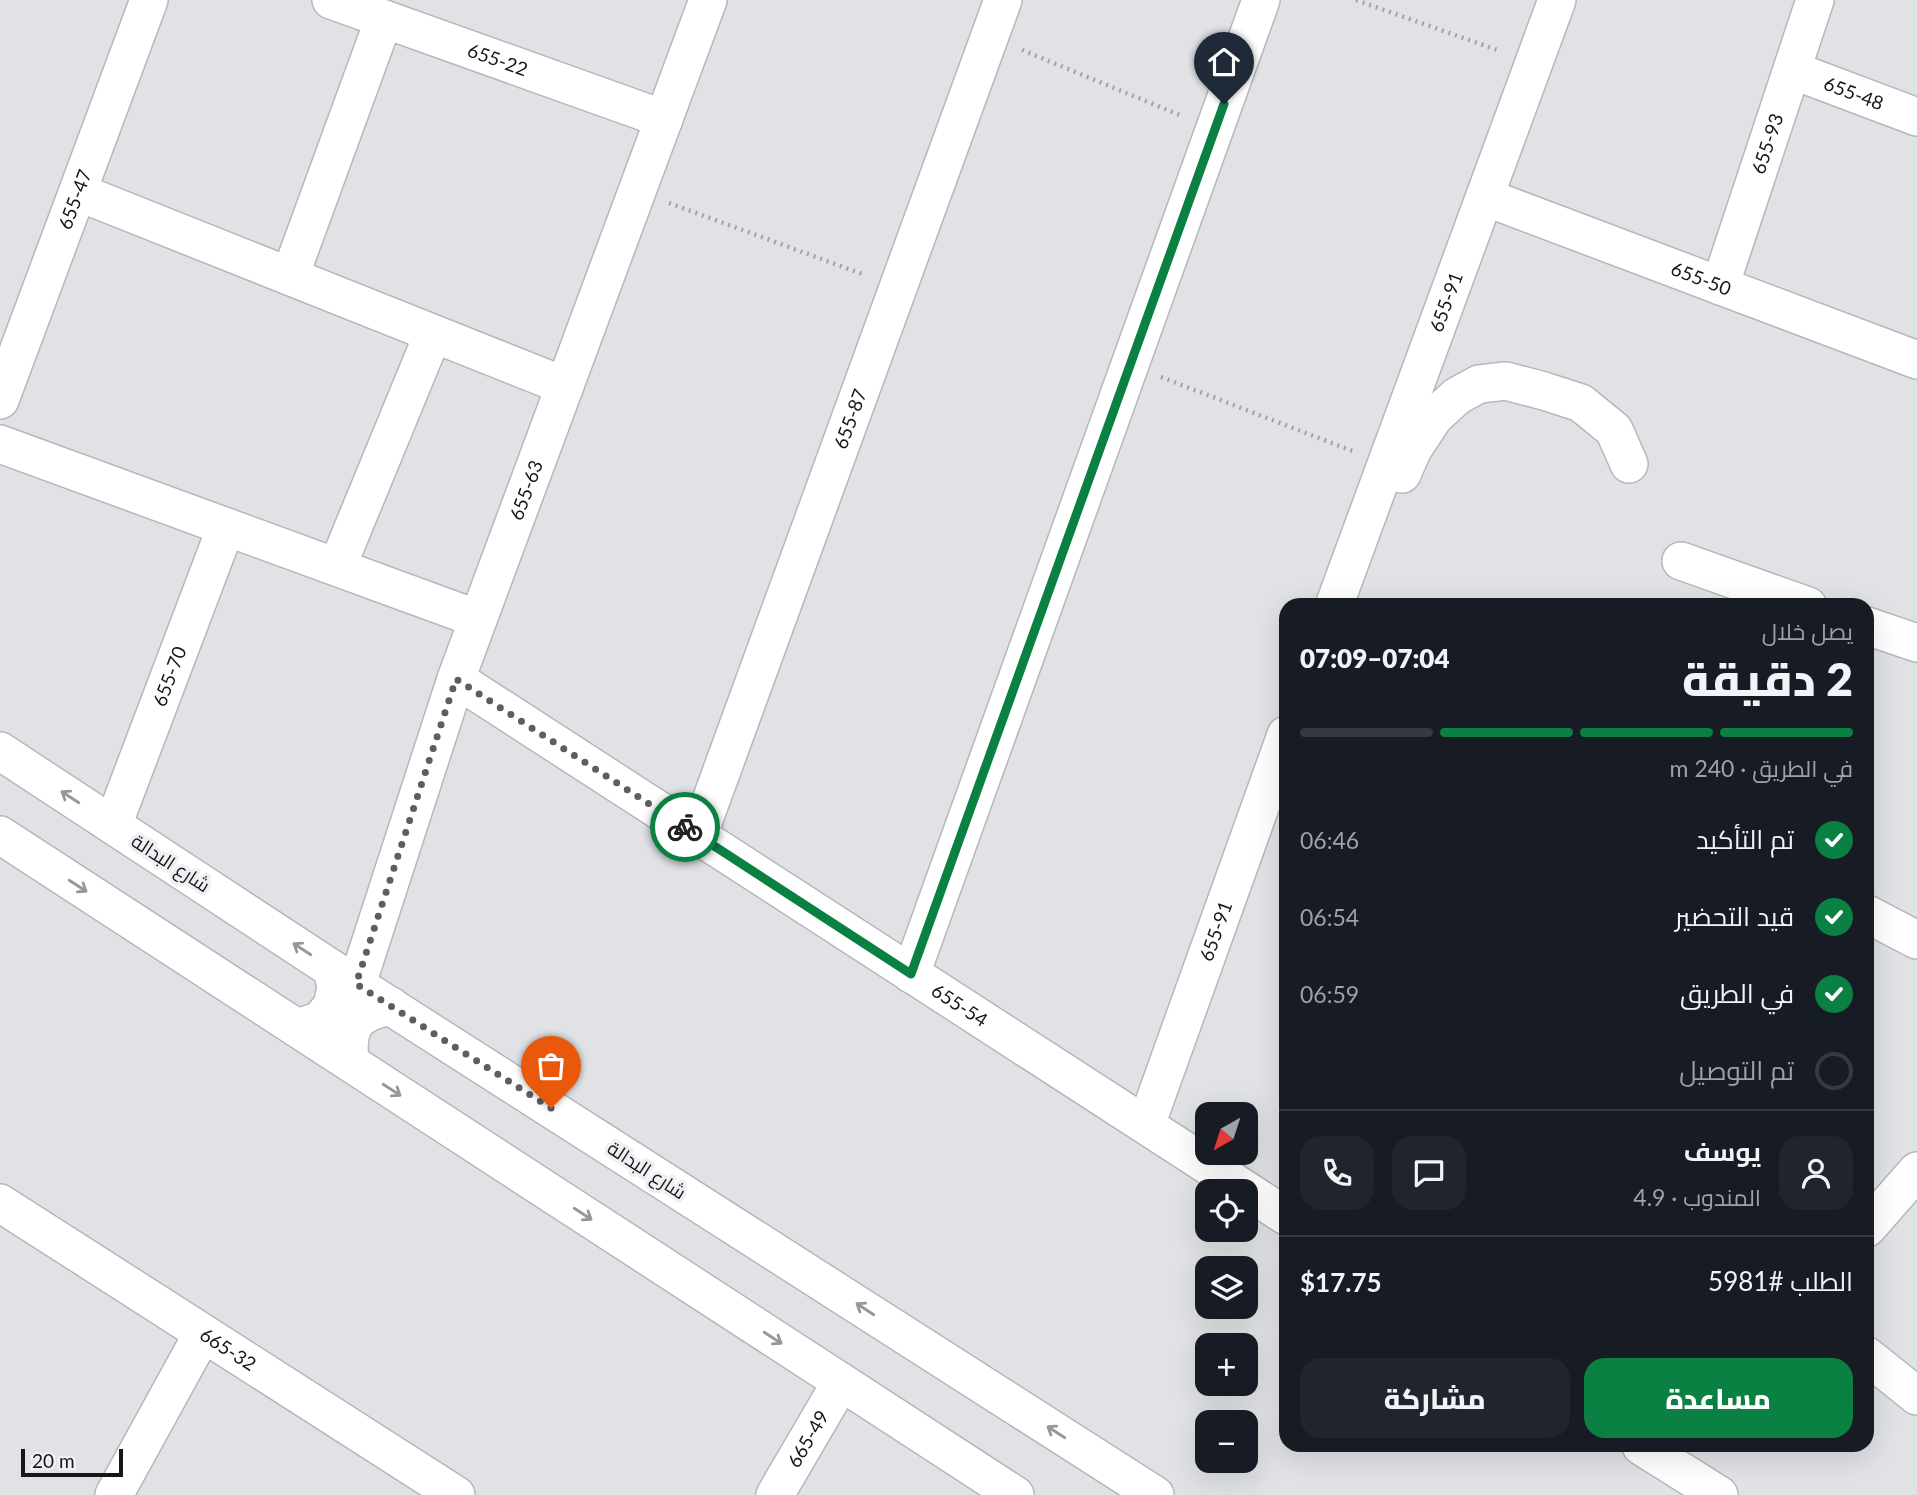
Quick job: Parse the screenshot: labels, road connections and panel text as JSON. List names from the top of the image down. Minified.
{"streets":{"street":["655-22","655-48","655-93","655-47","655-50","655-91","655-87","655-63","655-70","شارع البدالة","655-54","665-32","665-49"]},"crossings":[["655-22","655-63"],["655-48","655-93"],["655-93","655-50"],["655-50","655-91"],["655-91","655-54"],["655-87","655-54"],["655-63","شارع البدالة"],["655-63","655-54"],["655-70","شارع البدالة"]],"scale_bar":"20 m","north":"bottom left","page":{"heading":["2 دقيقة","يصل خلال","07:04–07:09"],"panel":["يوسف","المندوب · 4.9","الطلب #5981","$17.75"],"bar":"في الطريق · 240 m","list":[["تم التأكيد","06:46"],["قيد التحضير","06:54"],["في الطريق","06:59"],"تم التوصيل"],"map_buttons":["+","−"],"buttons":["مساعدة","مشاركة"],"scale":"20 m"}}
